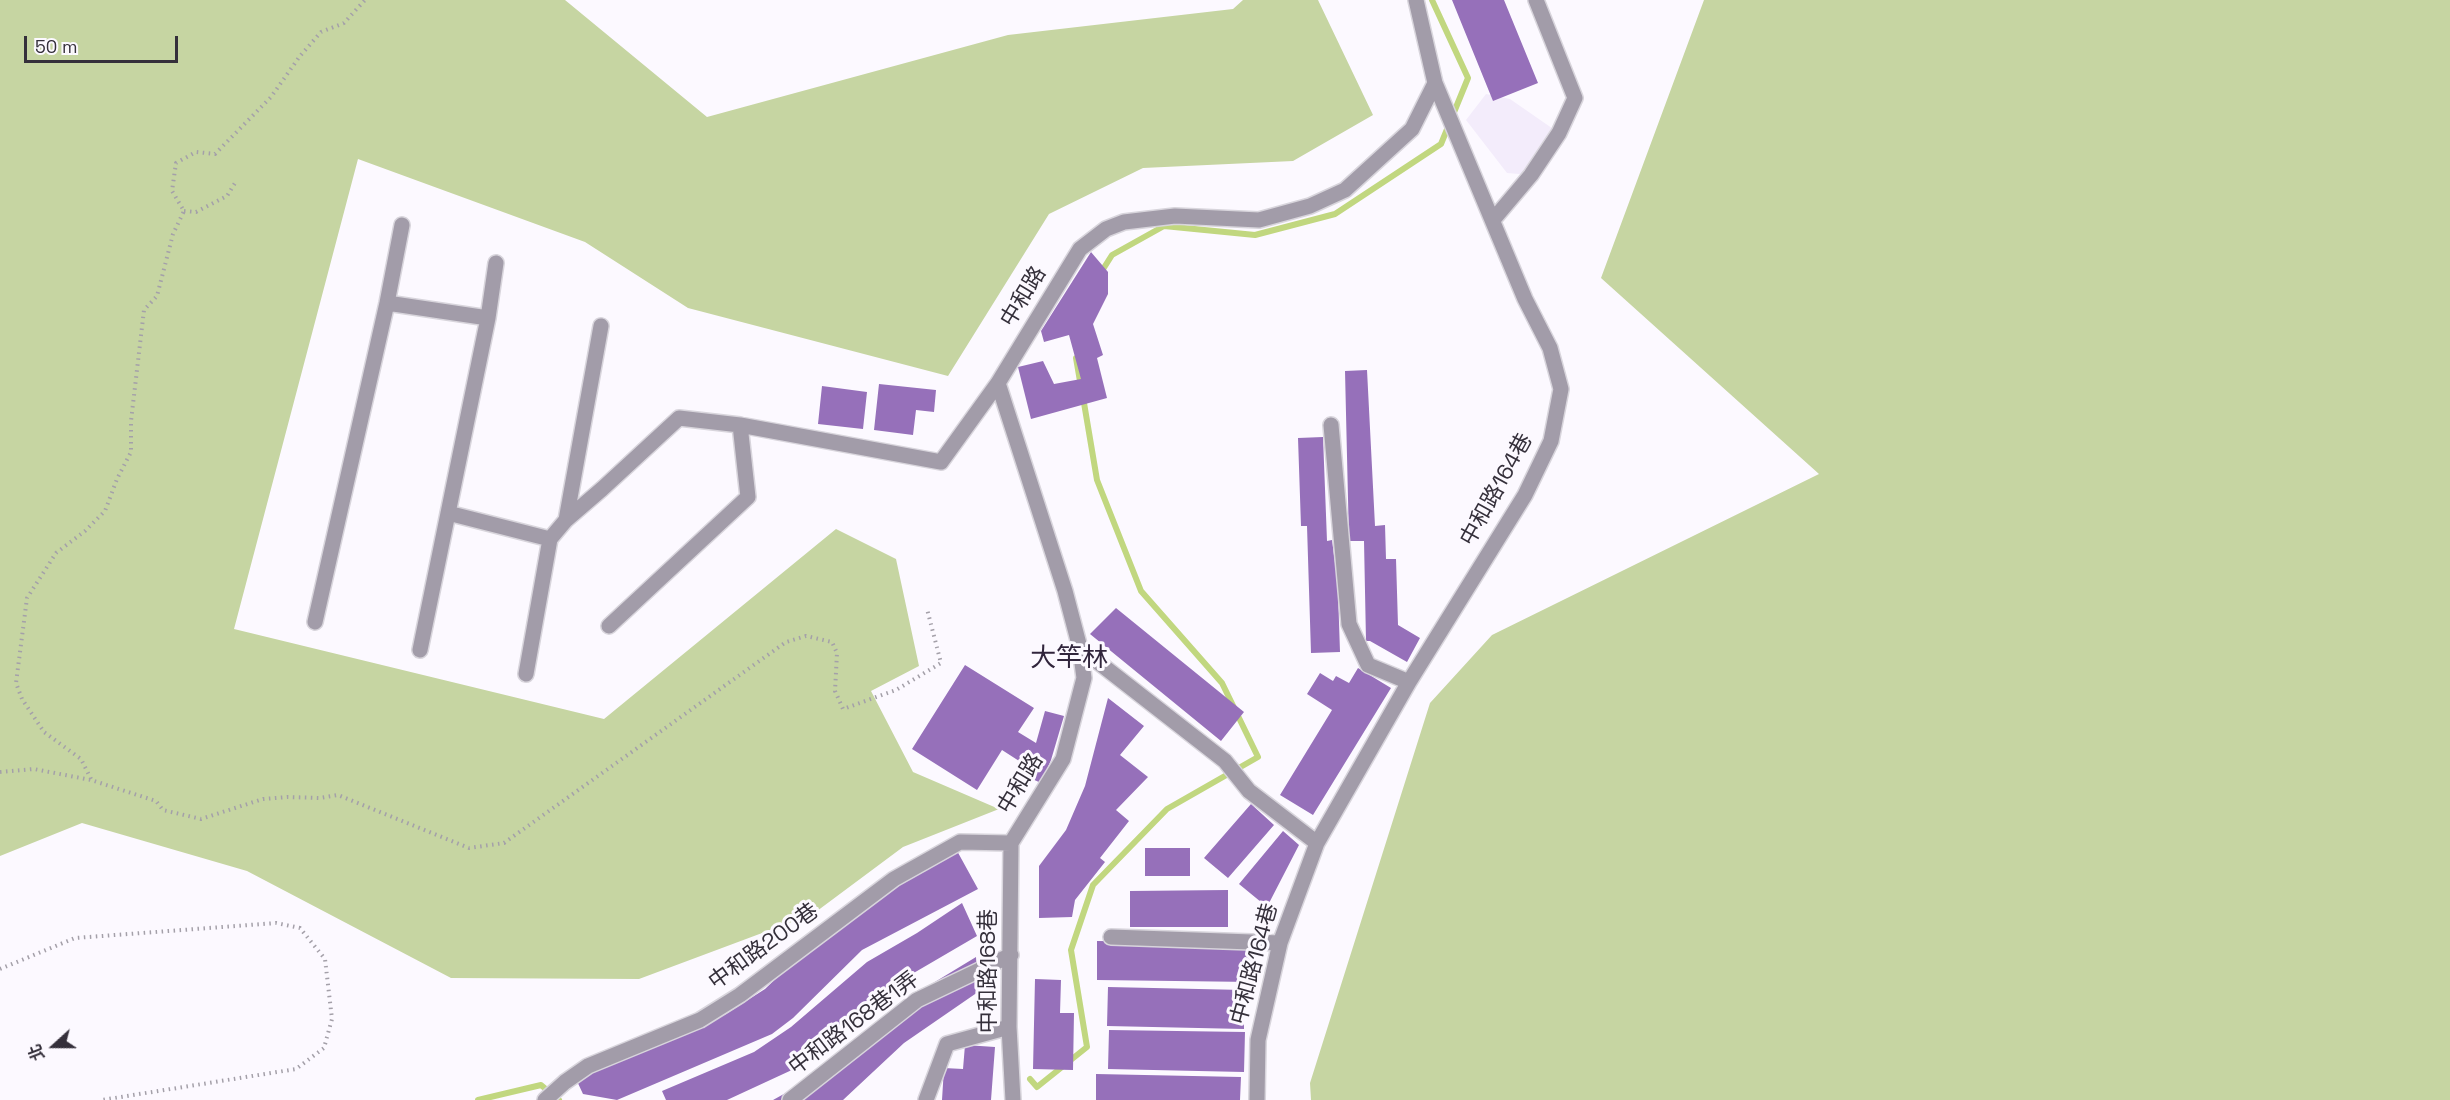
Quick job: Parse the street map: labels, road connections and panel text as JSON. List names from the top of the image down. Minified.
{"streets":{"street":["中和路","中和路164巷","中和路200巷","中和路168巷","中和路168巷1弄"]},"crossings":[["中和路","中和路164巷"],["中和路","中和路200巷"],["中和路","中和路168巷"],["中和路200巷","中和路168巷"],["中和路168巷","中和路168巷1弄"]],"districts":["大竿林"],"scale_bar":"50 m","north":"left"}
